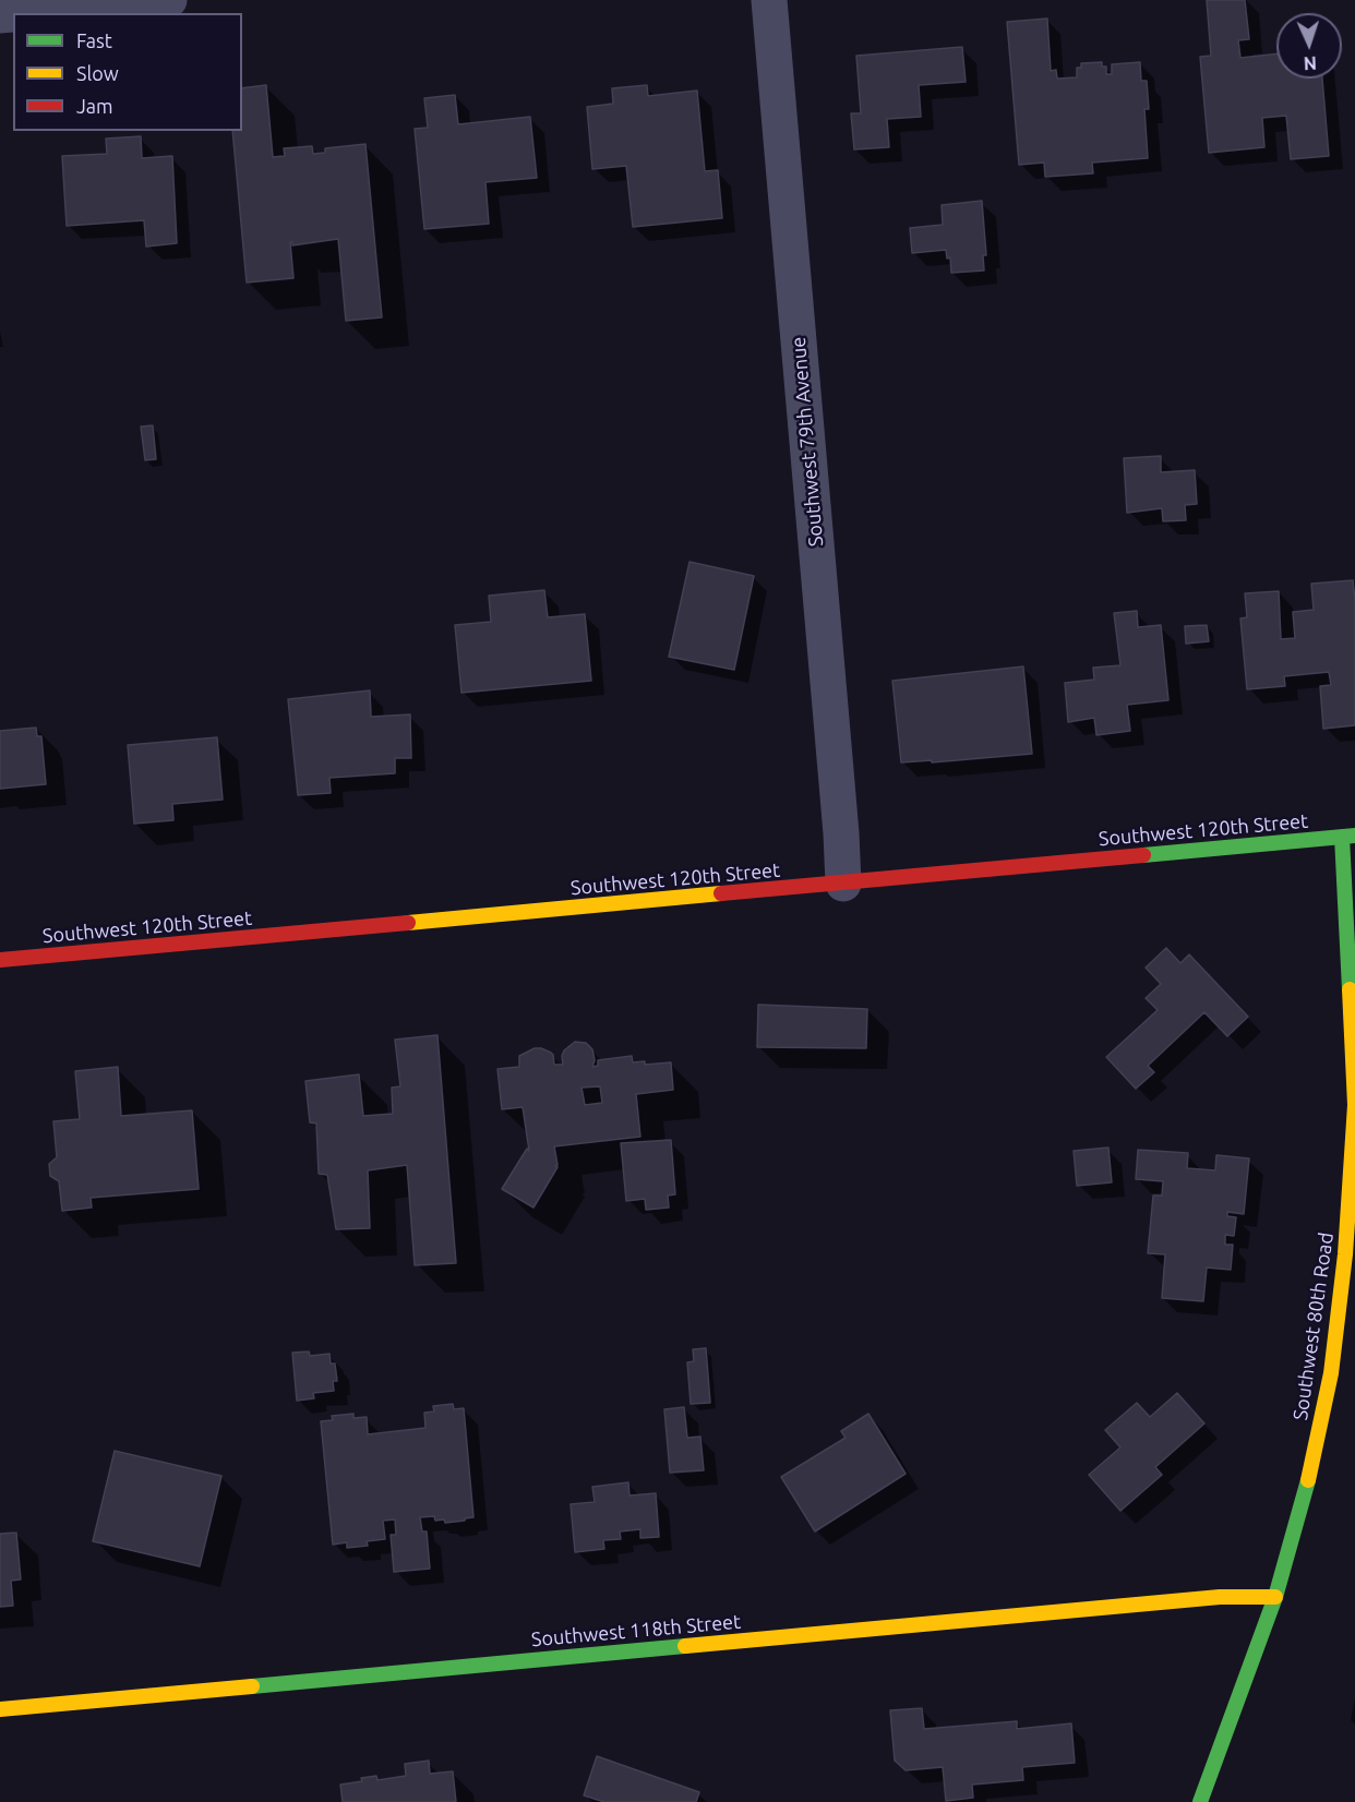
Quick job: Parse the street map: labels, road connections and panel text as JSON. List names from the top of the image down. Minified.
{"streets":{"street":["Southwest 79th Avenue","Southwest 120th Street","Southwest 80th Road","Southwest 118th Street"]},"crossings":[["Southwest 79th Avenue","Southwest 120th Street"],["Southwest 120th Street","Southwest 80th Road"],["Southwest 80th Road","Southwest 118th Street"]],"legend":["Fast","Slow","Jam"],"north":"bottom"}
